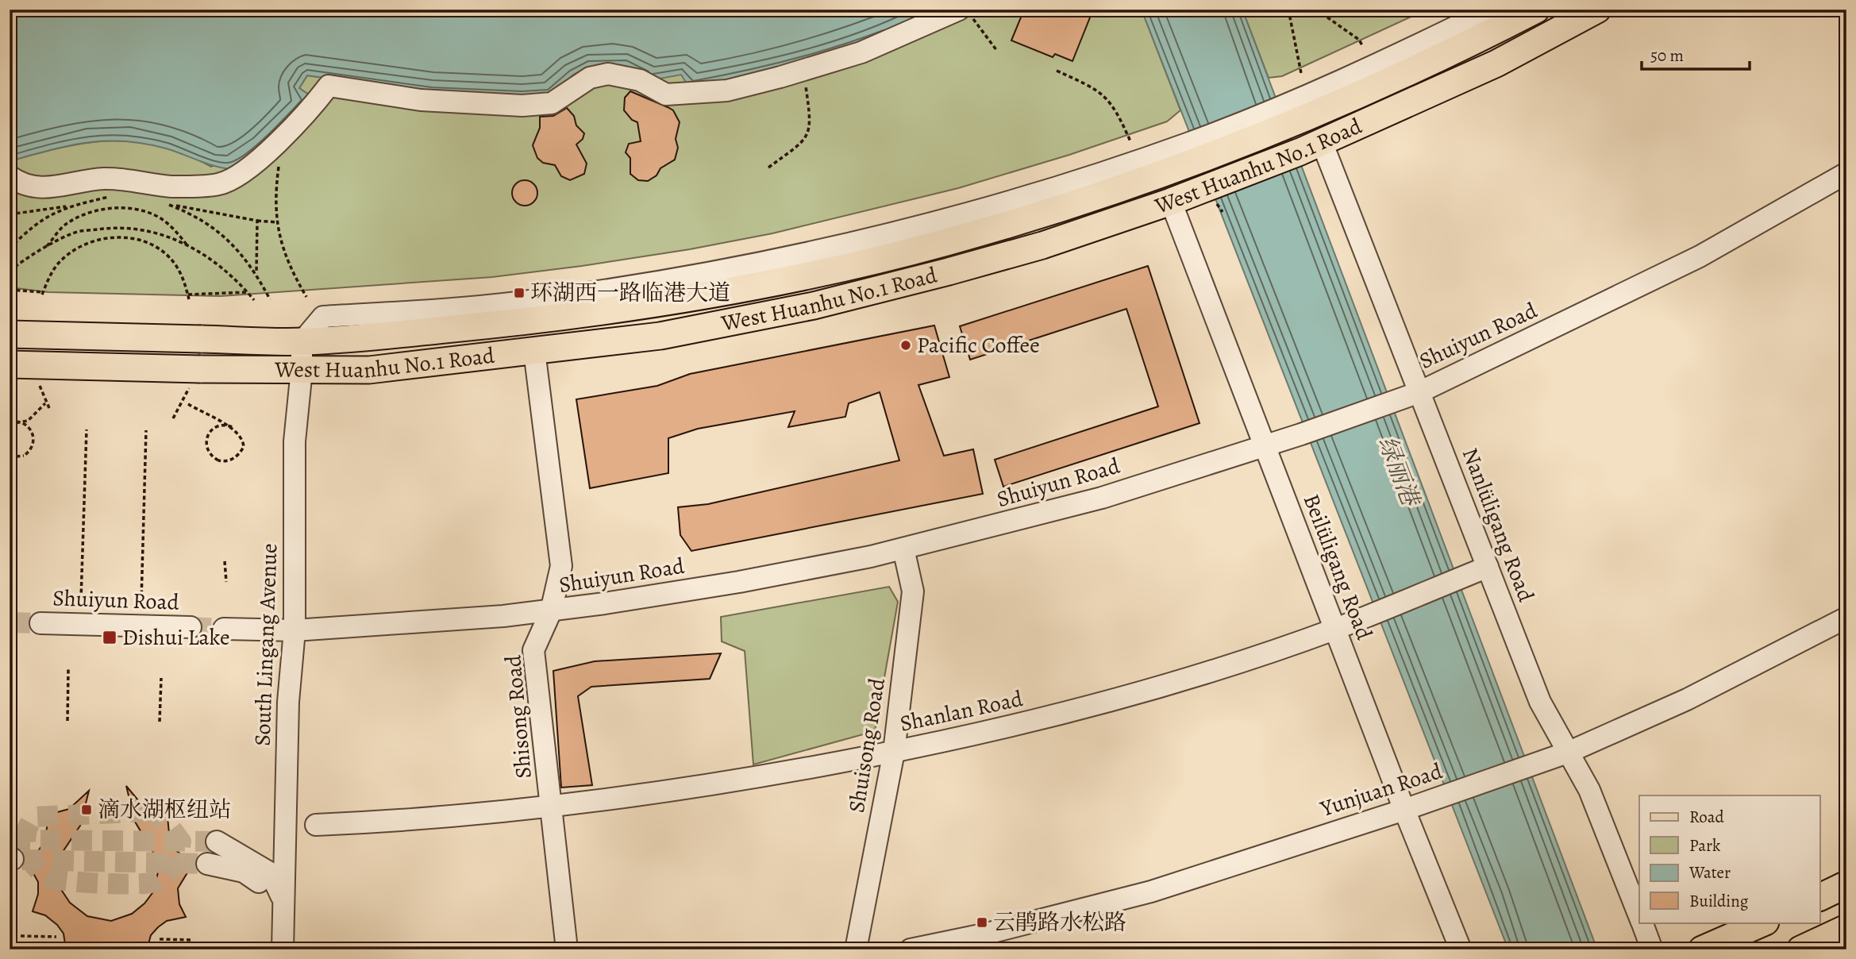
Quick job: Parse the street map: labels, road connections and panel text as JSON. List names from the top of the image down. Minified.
{"streets":{"main road":["West Huanhu No.1 Road"],"street":["Shuiyun Road","Nanlüligang Road","Beilüligang Road","South Lingang Avenue","Shanlan Road","Shisong Road","Shuisong Road","Yunjuan Road"]},"crossings":[["West Huanhu No.1 Road","Nanlüligang Road"],["West Huanhu No.1 Road","Beilüligang Road"],["West Huanhu No.1 Road","South Lingang Avenue"],["West Huanhu No.1 Road","Shisong Road"],["Shuiyun Road","Nanlüligang Road"],["Shuiyun Road","Beilüligang Road"],["Shuiyun Road","South Lingang Avenue"],["Shuiyun Road","Shisong Road"],["Shuiyun Road","Shuisong Road"],["Nanlüligang Road","Shanlan Road"],["Nanlüligang Road","Yunjuan Road"],["Beilüligang Road","Shanlan Road"],["Beilüligang Road","Yunjuan Road"],["Shanlan Road","Shisong Road"],["Shanlan Road","Shuisong Road"]],"water":["绿丽港"],"places":{"transit":["环湖西一路临港大道","Dishui Lake","滴水湖枢纽站","云鹃路水松路"],"other":["Pacific Coffee"]},"legend":["Road","Park","Water","Building"],"scale_bar":"50 m"}
